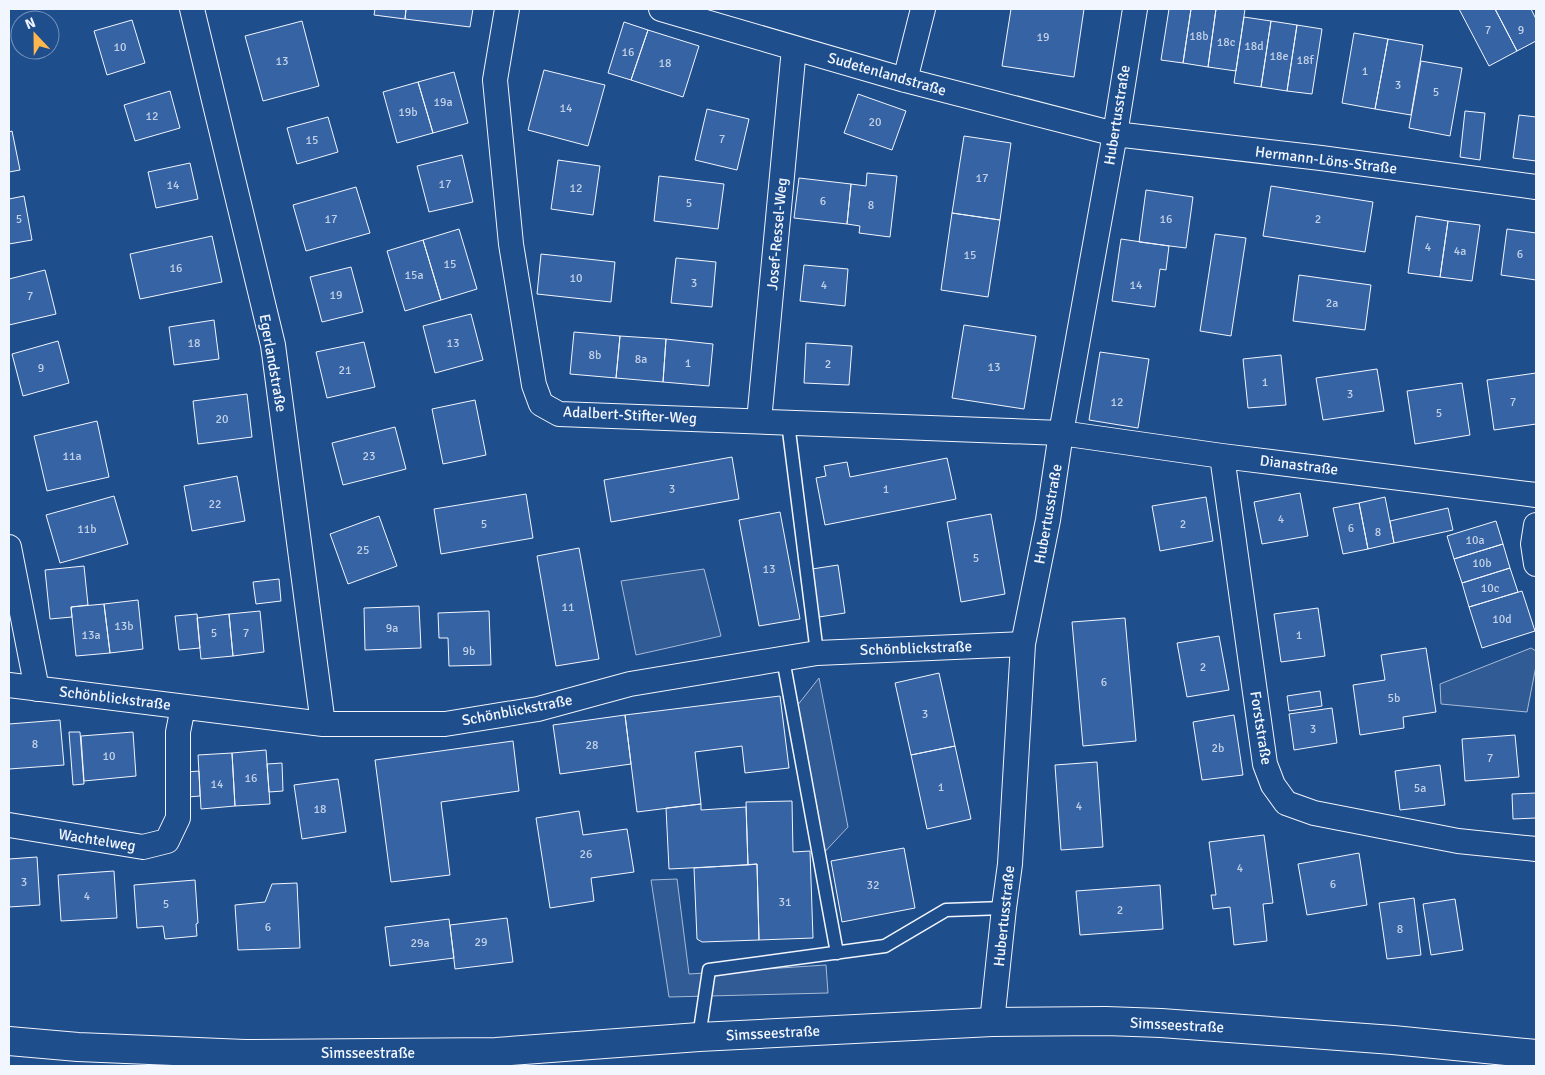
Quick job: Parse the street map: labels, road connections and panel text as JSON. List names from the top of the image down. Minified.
{"streets":{"main road":["Simsseestraße"],"street":["Sudetenlandstraße","Hubertusstraße","Hermann-Löns-Straße","Josef-Ressel-Weg","Egerlandstraße","Adalbert-Stifter-Weg","Dianastraße","Schönblickstraße","Forststraße","Wachtelweg"]},"crossings":[["Sudetenlandstraße","Hubertusstraße"],["Sudetenlandstraße","Hermann-Löns-Straße"],["Sudetenlandstraße","Josef-Ressel-Weg"],["Hubertusstraße","Hermann-Löns-Straße"],["Hubertusstraße","Adalbert-Stifter-Weg"],["Hubertusstraße","Dianastraße"],["Hubertusstraße","Schönblickstraße"],["Hubertusstraße","Simsseestraße"],["Josef-Ressel-Weg","Adalbert-Stifter-Weg"],["Egerlandstraße","Schönblickstraße"],["Adalbert-Stifter-Weg","Dianastraße"],["Dianastraße","Forststraße"],["Schönblickstraße","Wachtelweg"]],"house_numbers":["7","9","18b","19","18c","18d","10","16","18e","18f","13","18","1","3","5","19a","14","19b","12","20","7","15","17","17","14","12","6","5","8","5","17","16","2","4","4a","6","15","15","16","15a","10","3","4","14","19","7","2a","18","13","8b","8a","1","2","13","9","21","1","3","12","7","5","20","11a","23","3","1","22","4","5","2","6","11b","8","10a","25","5","10b","13","10c","11","10d","13b","9a","5","7","13a","1","9b","2","6","5b","3","3","8","28","2b","10","7","16","14","1","5a","4","18","26","4","3","6","32","4","31","5","2","6","8","29","29a"],"north":"top"}
